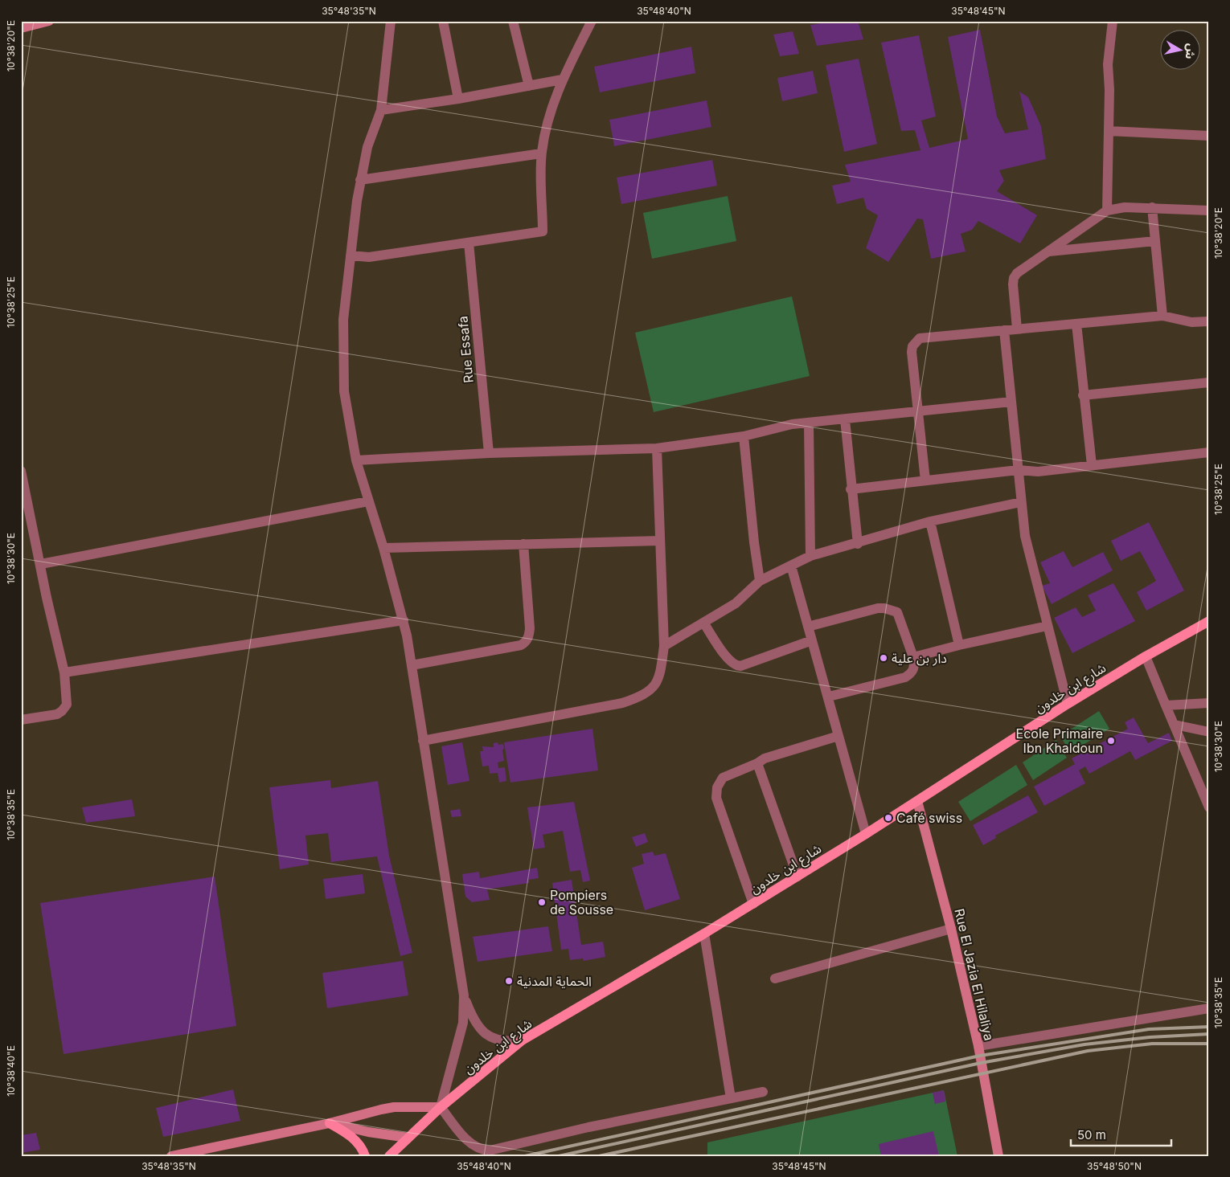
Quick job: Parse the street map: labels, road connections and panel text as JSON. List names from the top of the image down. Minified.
{"streets":{"main road":["شارع ابن خلدون"],"street":["Rue Essafa","Rue El Jazia El Hilaliya"]},"crossings":[["شارع ابن خلدون","Rue El Jazia El Hilaliya"]],"places":["دار بن علية","Ecole Primaire Ibn Khaldoun","Café swiss","Pompiers de Sousse","الحماية المدنية"],"scale_bar":"50 m","north":"right","coordinates":["35°48'35\"N","35°48'40\"N","35°48'45\"N","10°38'20\"E","10°38'25\"E","10°38'30\"E","10°38'35\"E","10°38'40\"E","35°48'50\"N"]}
